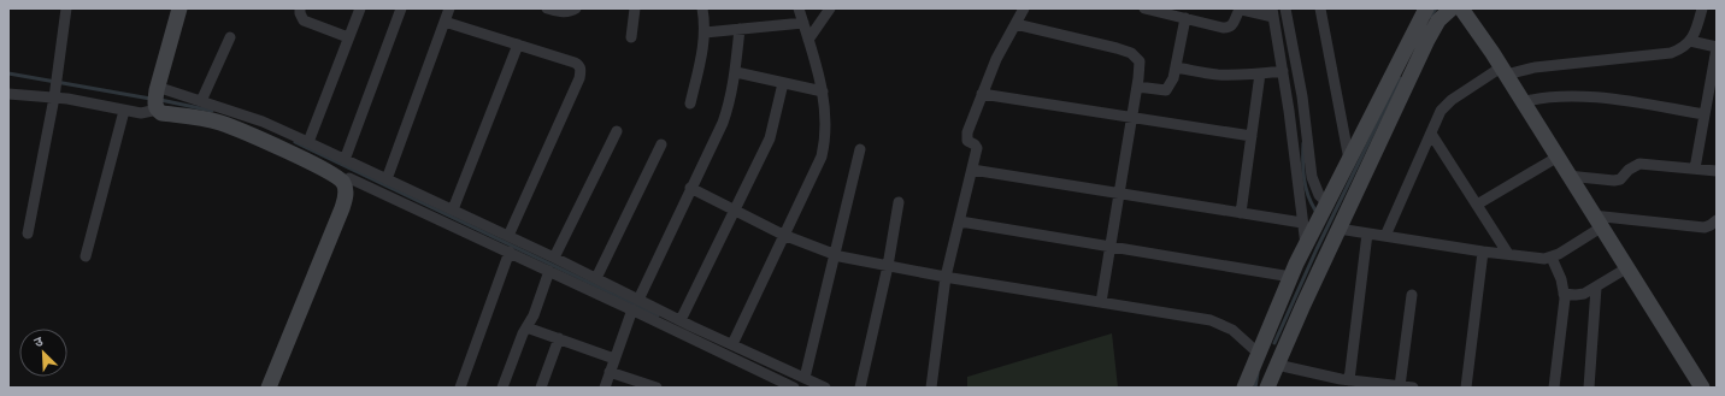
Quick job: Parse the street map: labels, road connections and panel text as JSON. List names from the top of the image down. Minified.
{"north":"top left"}
